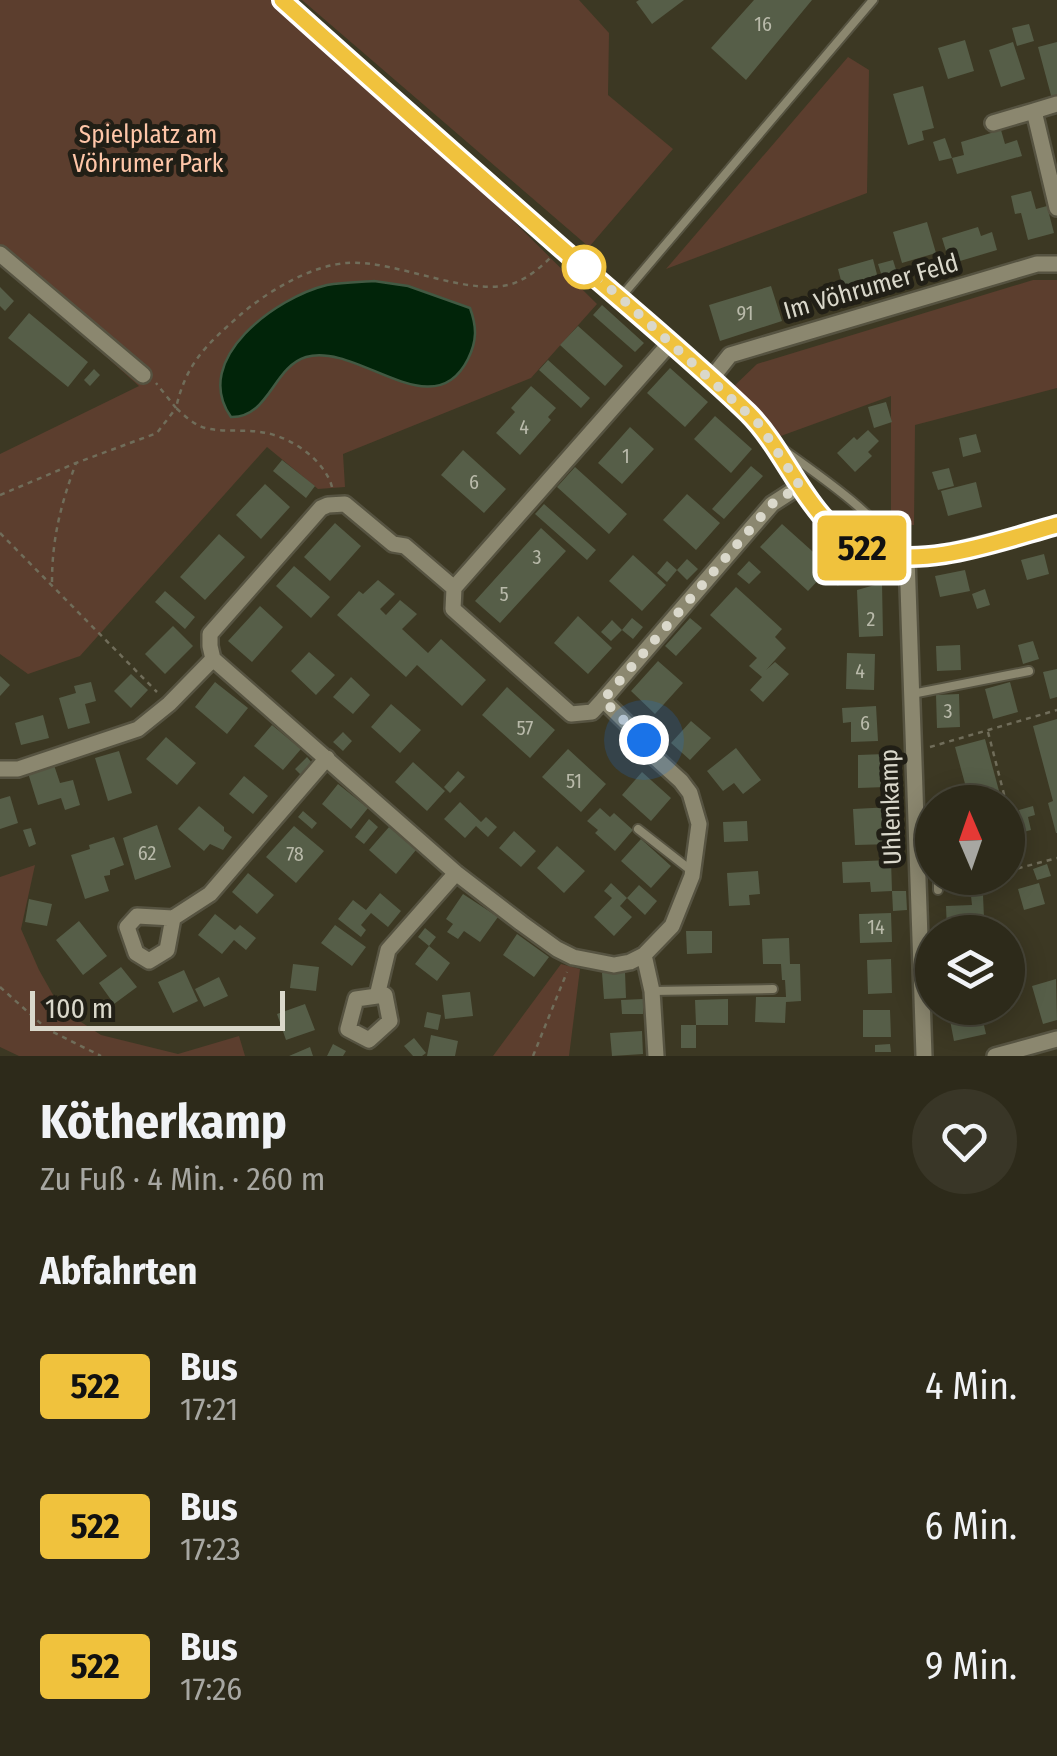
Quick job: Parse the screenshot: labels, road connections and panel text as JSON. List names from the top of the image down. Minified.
{"streets":{"street":["Im Vöhrumer Feld","Uhlenkamp"]},"parks":["Spielplatz am Vöhrumer Park"],"lines":["bus line 522"],"house_numbers":["16","91","4","1","6","3","5","2","4","3","6","57","51","62","78","14"],"scale_bar":"100 m","north":"top","page":{"on_map":"522","scale":"100 m","heading":[["Kötherkamp","Zu Fuß · 4 Min. · 260 m"],"Abfahrten"],"list":[{"mark":"522","name":"Bus","note":"17:21","value":"4 Min."},{"mark":"522","name":"Bus","note":"17:23","value":"6 Min."},{"mark":"522","name":"Bus","note":"17:26","value":"9 Min."}]}}
